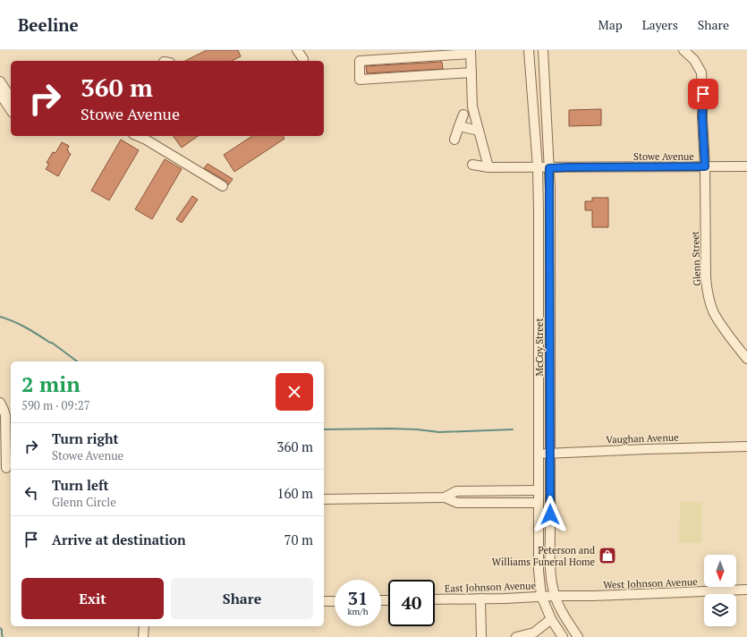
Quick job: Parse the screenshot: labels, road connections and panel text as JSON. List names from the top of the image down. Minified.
{"streets":{"street":["Stowe Avenue","Glenn Street","McCoy Street","Vaughan Avenue","West Johnson Avenue","East Johnson Avenue"]},"crossings":[["Stowe Avenue","Glenn Street"],["Stowe Avenue","McCoy Street"],["McCoy Street","Vaughan Avenue"],["McCoy Street","West Johnson Avenue"],["McCoy Street","East Johnson Avenue"],["West Johnson Avenue","East Johnson Avenue"]],"places":{"shop":["Peterson and Williams Funeral Home"]},"north":"bottom","page":{"header":"Beeline","nav":["Map","Layers","Share"],"turn":["360 m","Stowe Avenue"],"heading":["2 min","590 m · 09:27"],"list":[{"name":"Turn right","note":"Stowe Avenue","value":"360 m"},{"name":"Turn left","note":"Glenn Circle","value":"160 m"},{"name":"Arrive at destination","value":"70 m"}],"buttons":["Exit","Share"],"speed":"31 km/h","limit":"40"}}
